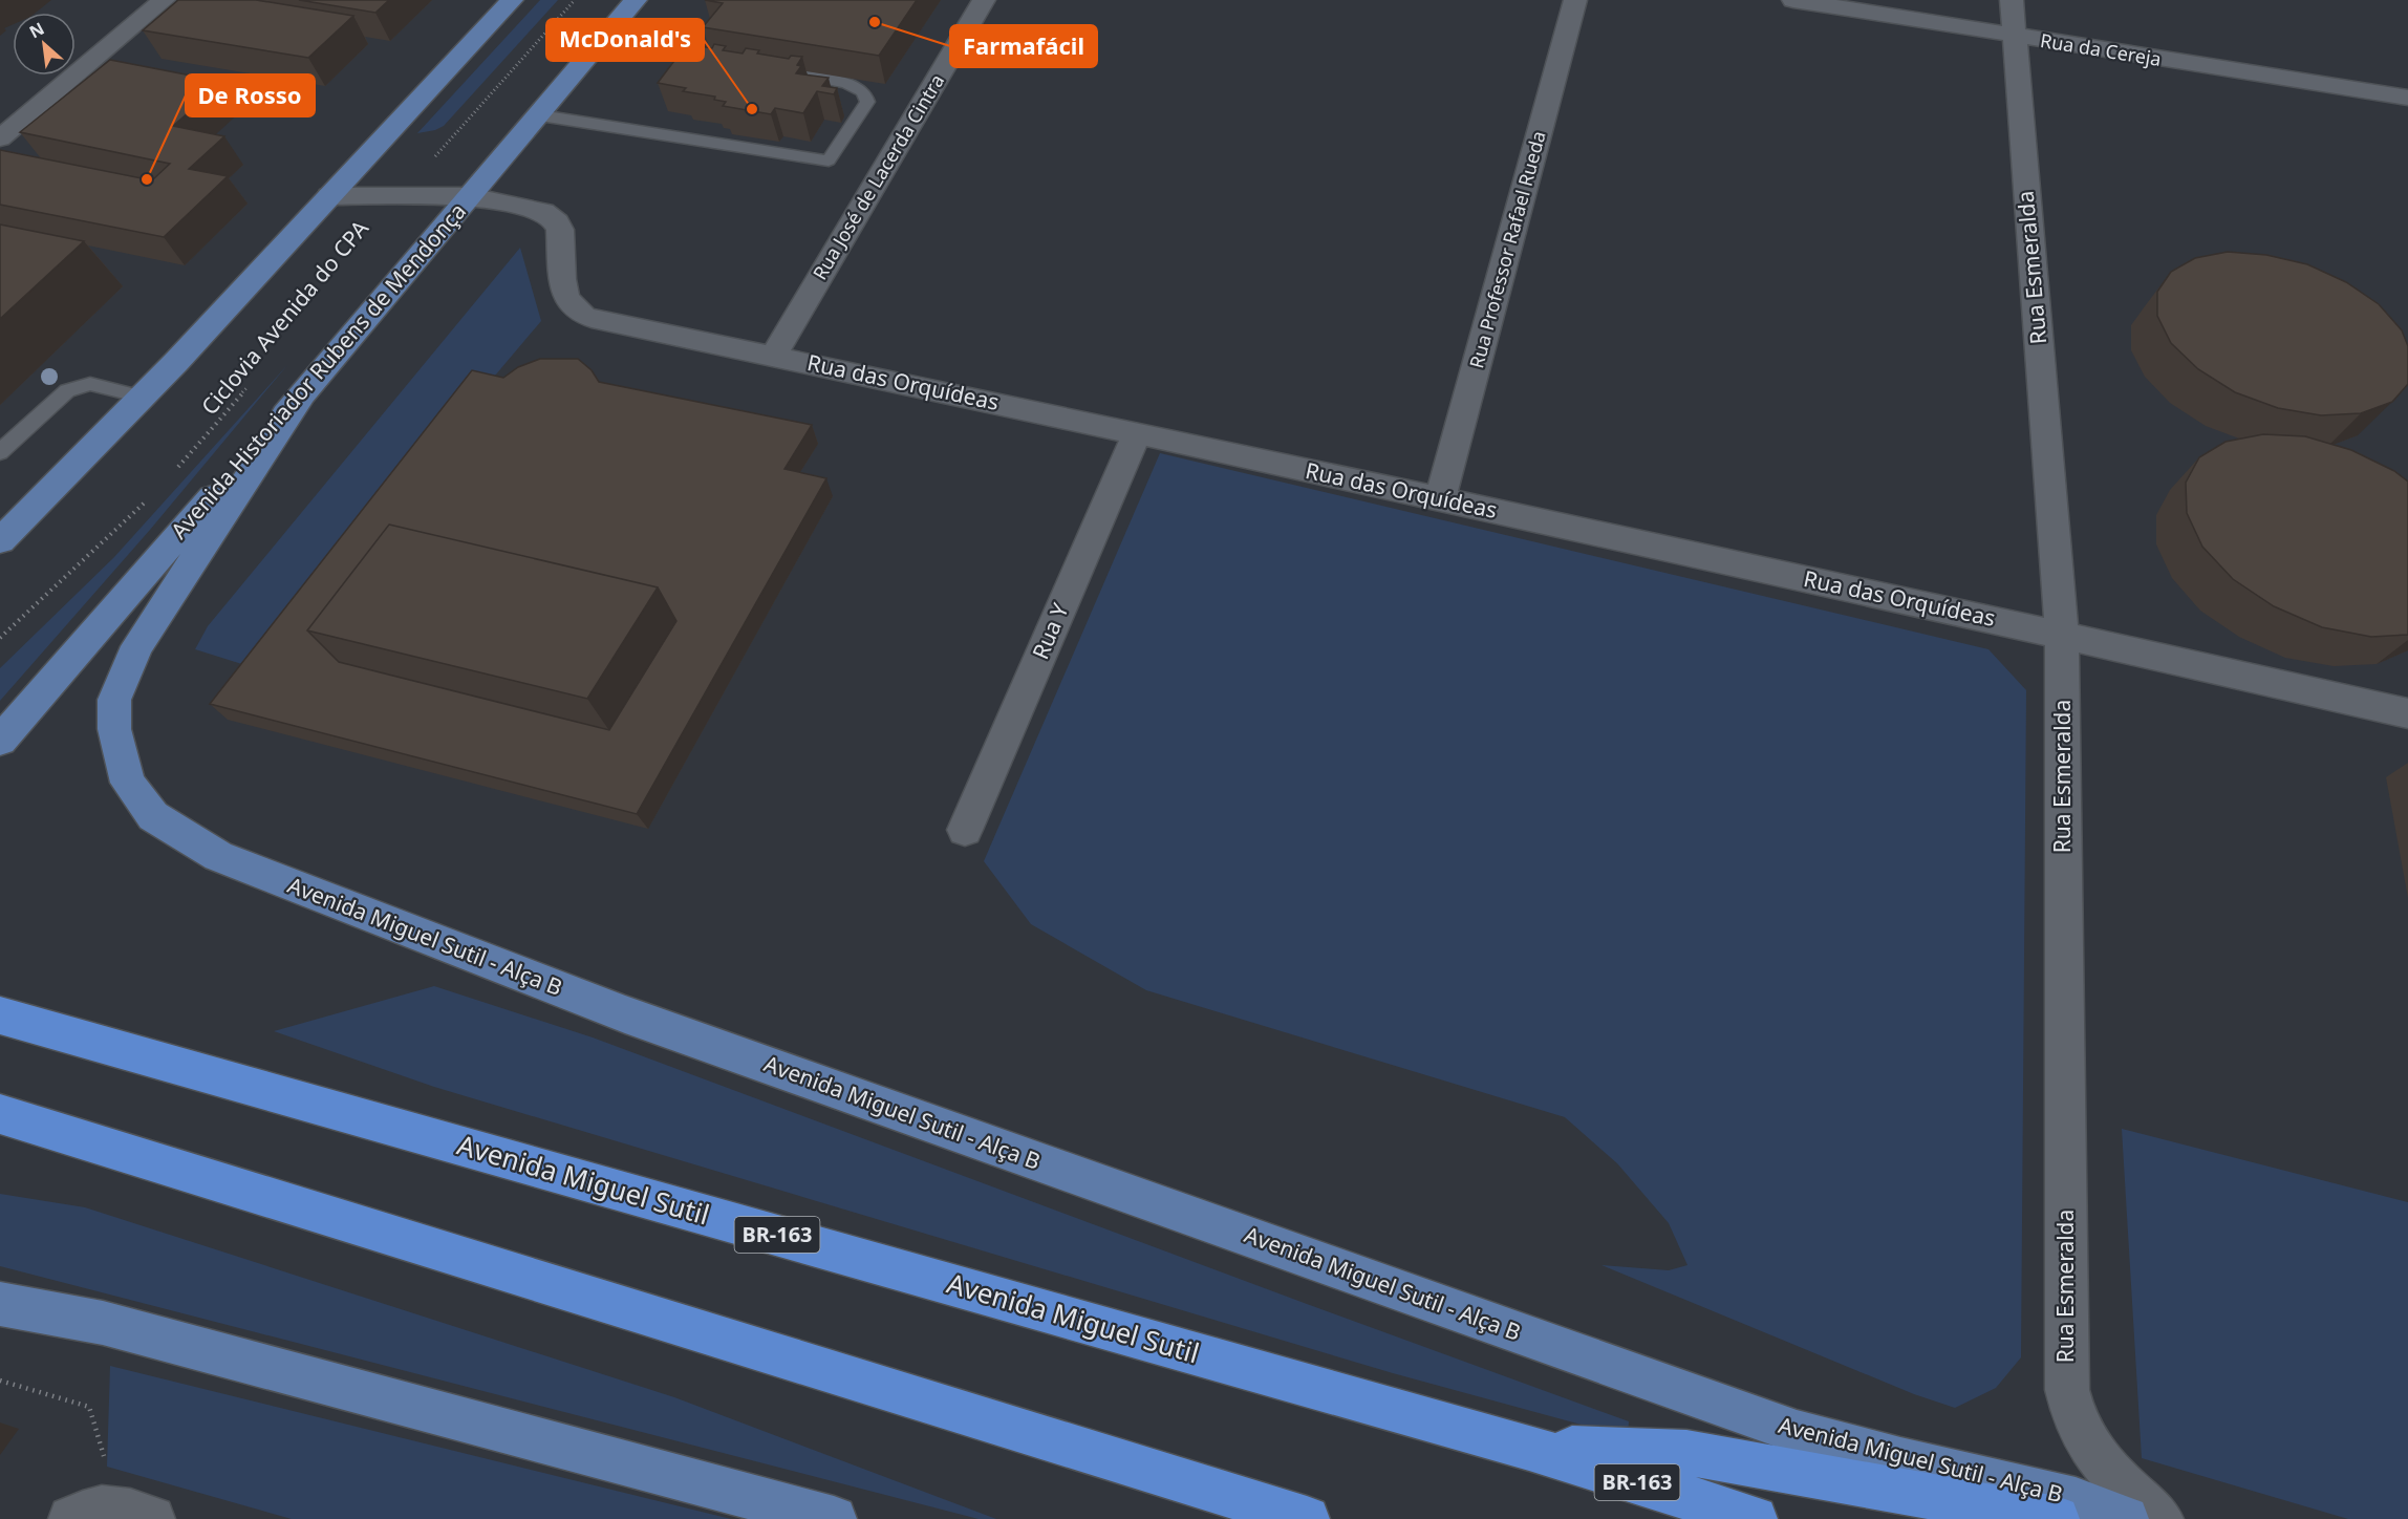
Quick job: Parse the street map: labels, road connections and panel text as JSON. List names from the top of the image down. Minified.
{"streets":{"highway":["Avenida Miguel Sutil","BR-163"],"main road":["Avenida Historiador Rubens de Mendonça","Avenida Miguel Sutil - Alça B"],"street":["Rua da Cereja","Rua José de Lacerda Cintra","Rua Professor Rafael Rueda","Rua Esmeralda","Rua das Orquídeas","Rua Y"],"path":["Ciclovia Avenida do CPA"]},"crossings":[["Rua da Cereja","Rua Esmeralda"],["Rua José de Lacerda Cintra","Rua das Orquídeas"],["Rua Professor Rafael Rueda","Rua das Orquídeas"],["Rua Esmeralda","Rua das Orquídeas"],["Avenida Historiador Rubens de Mendonça","Rua das Orquídeas"],["Avenida Historiador Rubens de Mendonça","Avenida Miguel Sutil - Alça B"],["Rua das Orquídeas","Rua Y"],["Avenida Miguel Sutil","BR-163"]],"places":["Farmafácil","McDonald's","De Rosso"],"north":"top left"}
